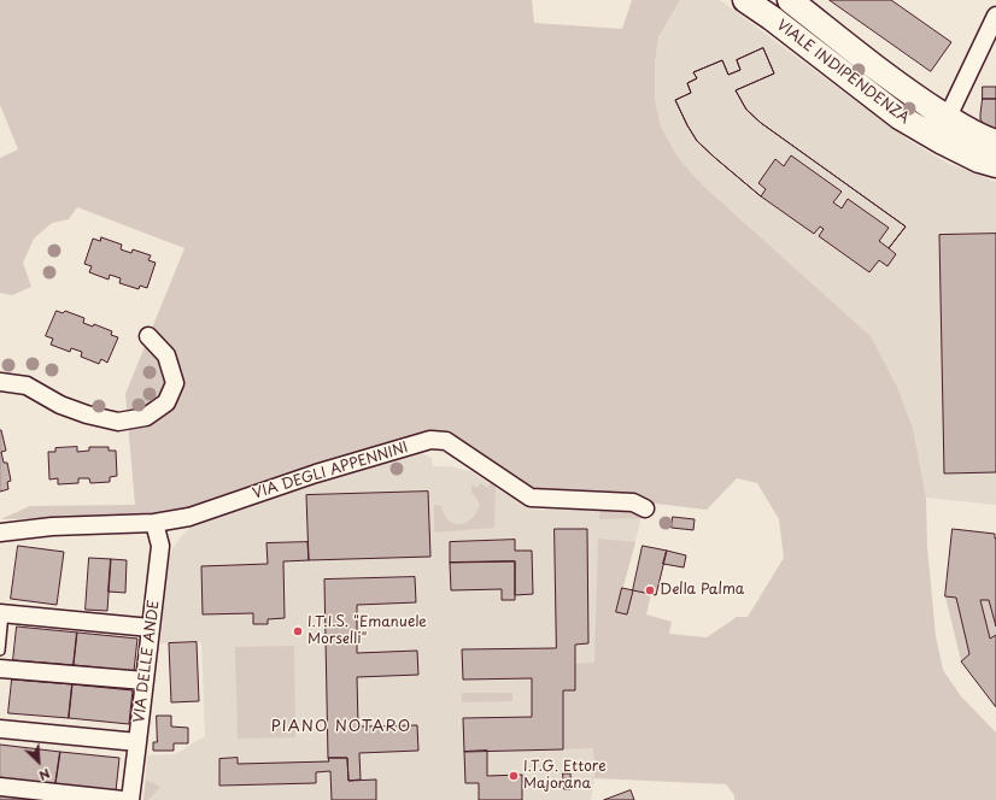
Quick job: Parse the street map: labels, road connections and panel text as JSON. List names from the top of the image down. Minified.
{"streets":{"street":["VIALE INDIPENDENZA","VIA DEGLI APPENNINI","VIA DELLE ANDE"]},"crossings":[["VIA DEGLI APPENNINI","VIA DELLE ANDE"]],"districts":["PIANO NOTARO"],"places":["Della Palma","I.T.I.S. \"Emanuele Morselli\"","I.T.G. Ettore Majorana"],"north":"bottom right"}
